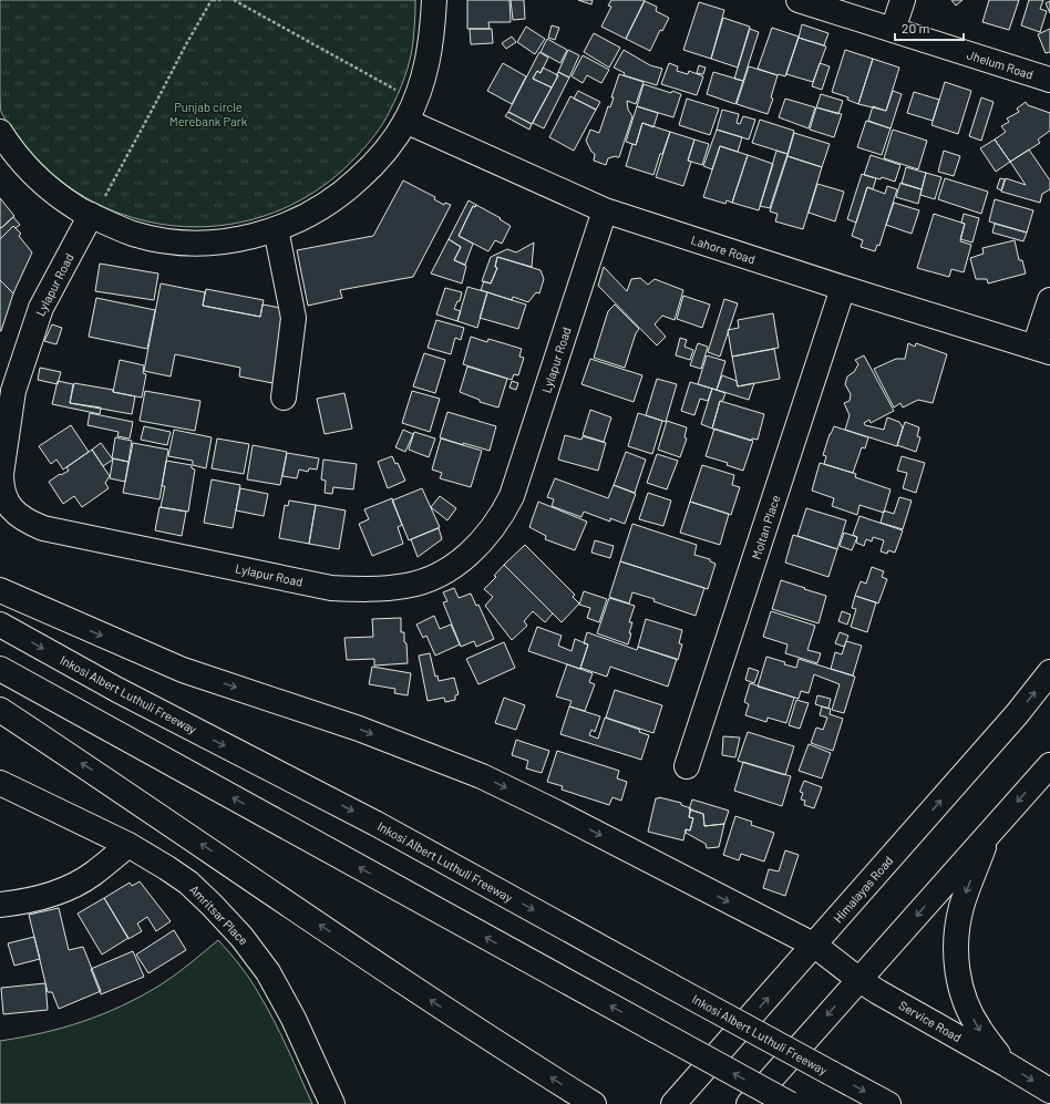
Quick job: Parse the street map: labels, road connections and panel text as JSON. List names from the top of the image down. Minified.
{"streets":{"main road":["Jhelum Road","Lahore Road","Lylapur Road","Moltan Place","Inkosi Albert Luthuli Freeway","Himalayas Road","Amritsar Place","Service Road"]},"crossings":[["Lahore Road","Lylapur Road"],["Lahore Road","Moltan Place"],["Himalayas Road","Service Road"]],"parks":["Punjab circle Merebank Park"],"scale_bar":"20 m"}
